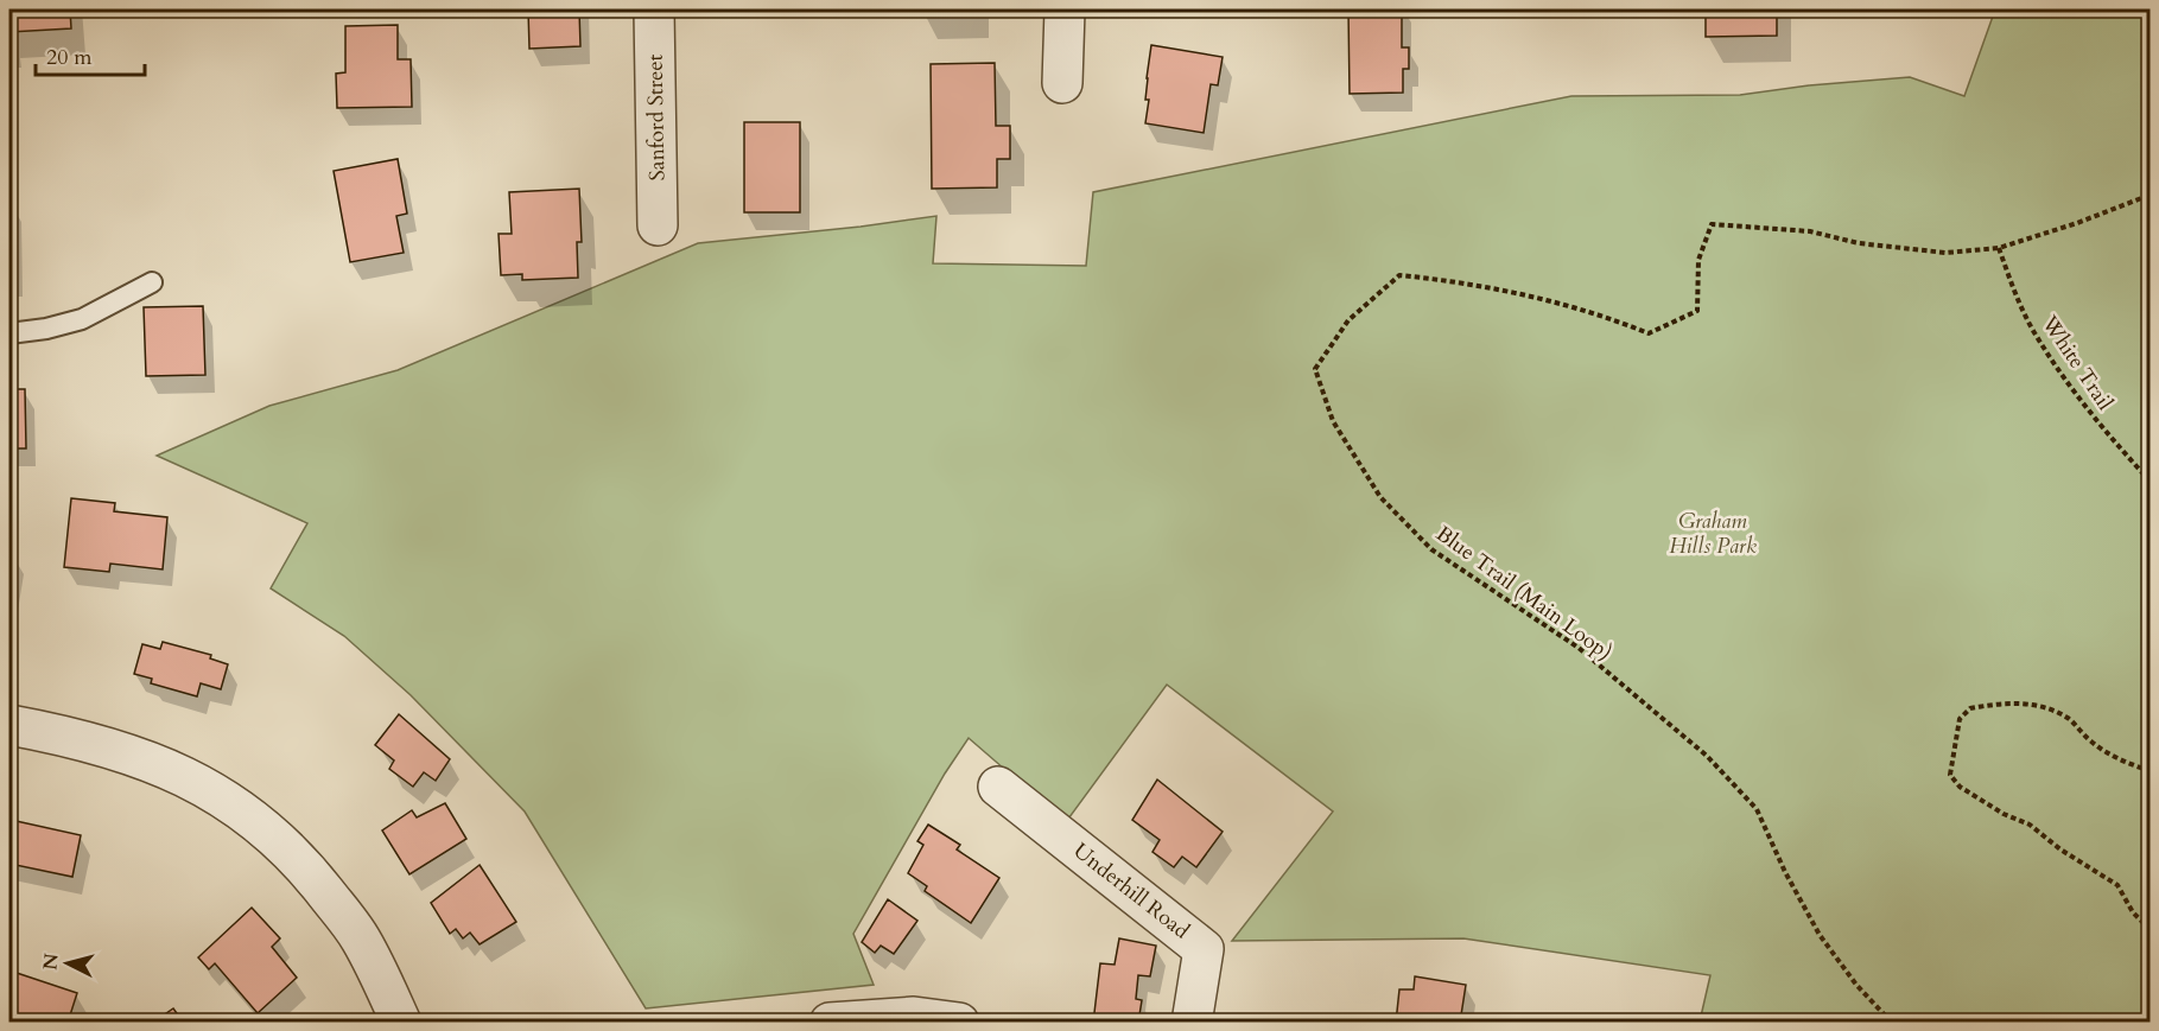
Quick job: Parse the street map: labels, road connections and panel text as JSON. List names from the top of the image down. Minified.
{"streets":{"street":["Sanford Street","Underhill Road"],"path":["White Trail","Blue Trail (Main Loop)"]},"crossings":[["White Trail","Blue Trail (Main Loop)"]],"parks":["Graham Hills Park"],"scale_bar":"20 m","north":"left"}
